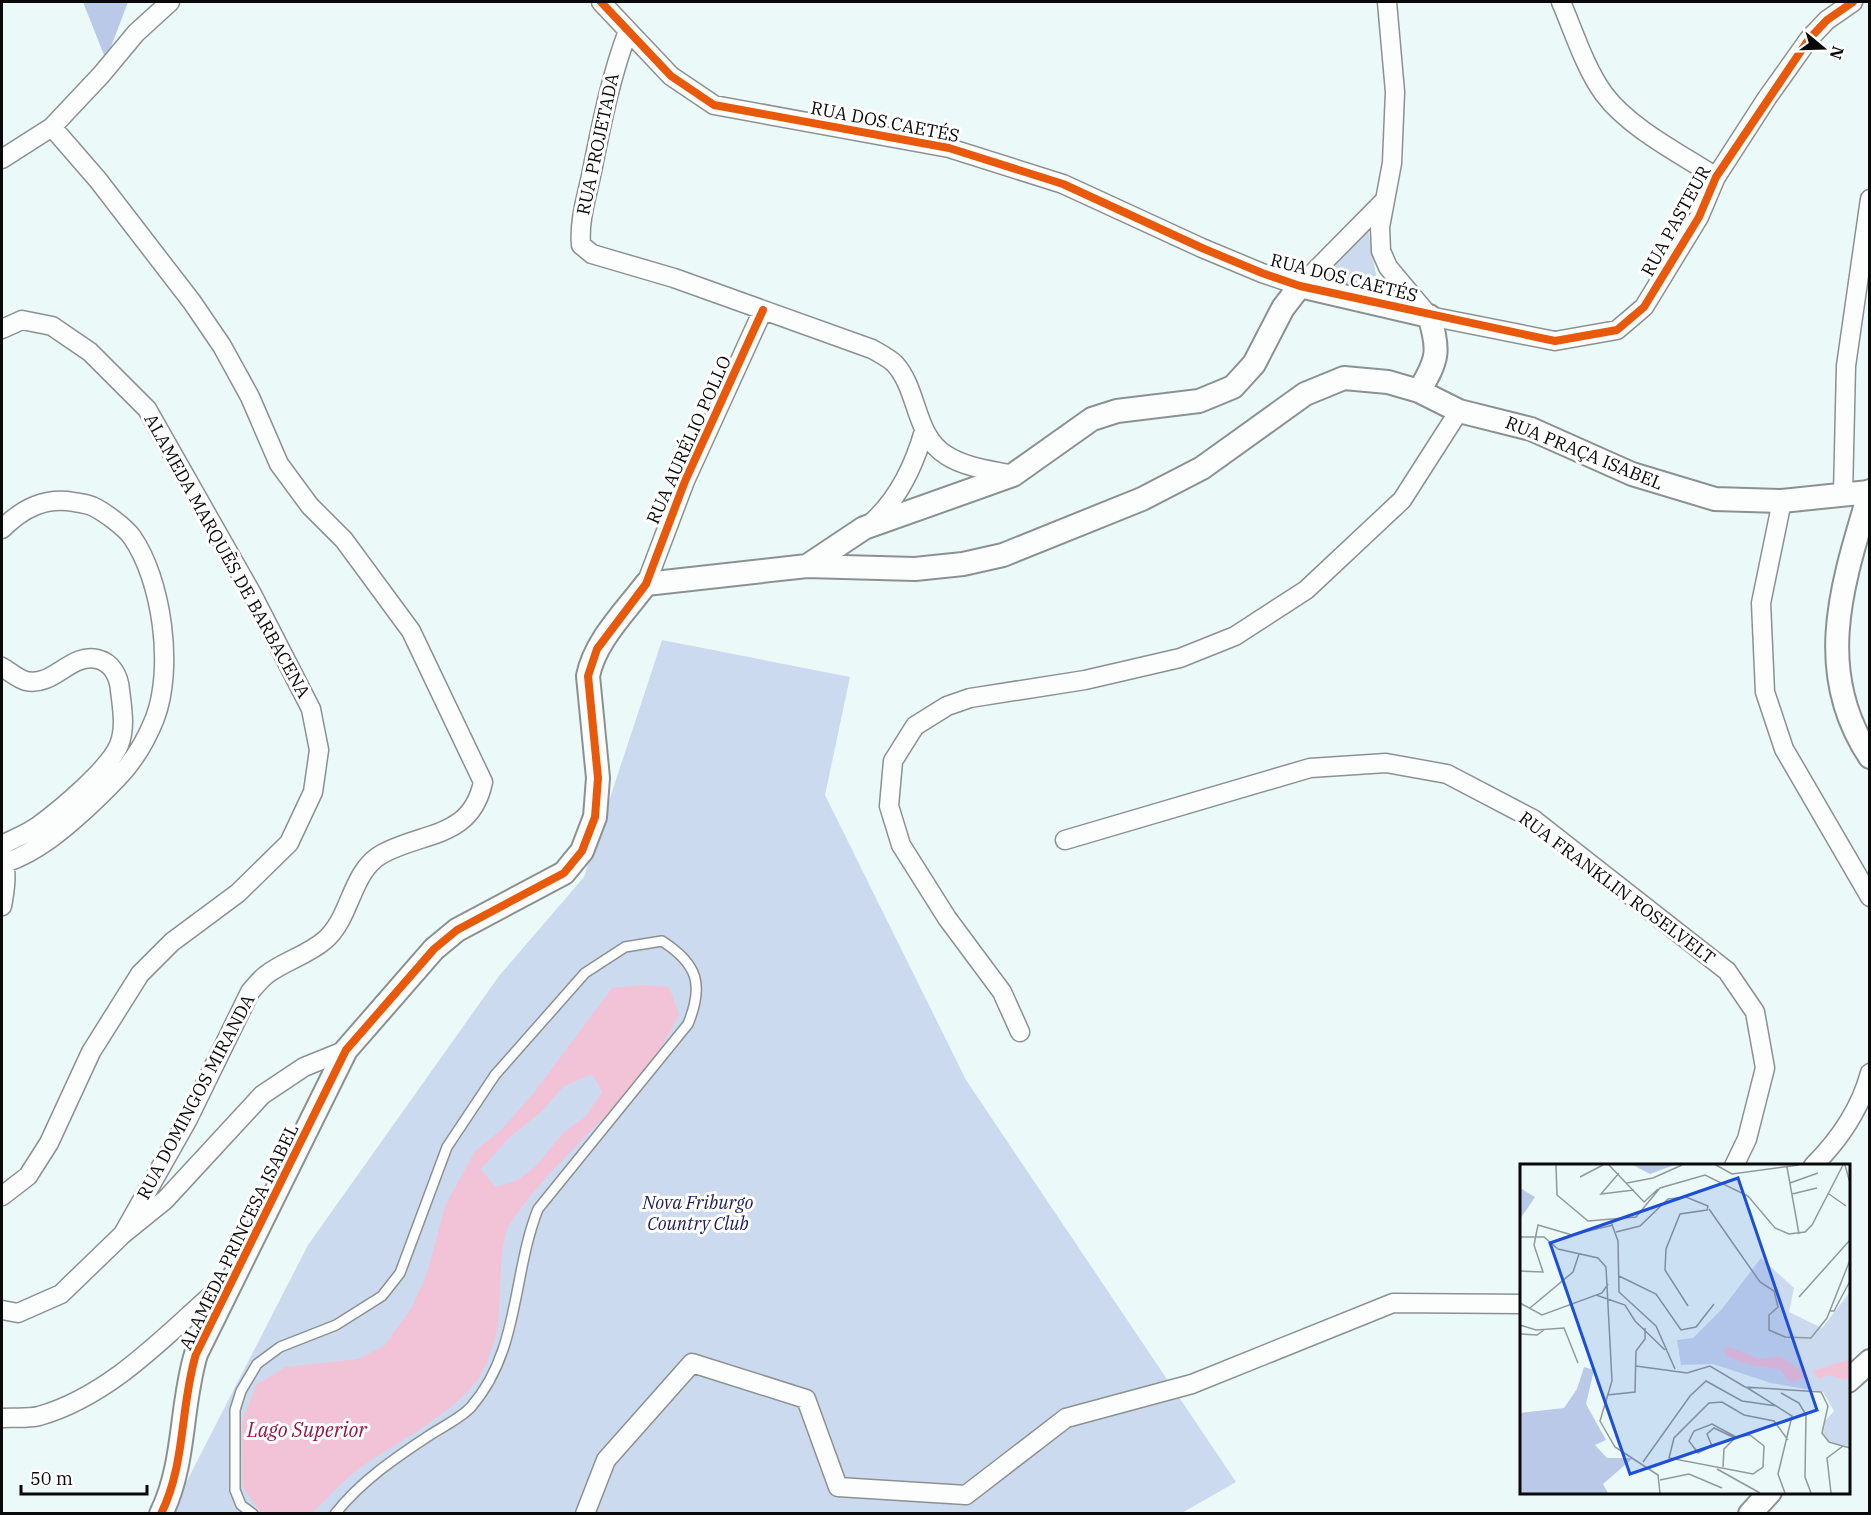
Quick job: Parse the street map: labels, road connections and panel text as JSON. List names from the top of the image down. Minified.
{"streets":{"street":["RUA DOS CAETÉS","RUA PROJETADA","RUA PASTEUR","RUA AURÉLIO POLLO","RUA PRAÇA ISABEL","ALAMEDA MARQUẼS DE BARBACENA","RUA FRANKLIN ROSELVELT","RUA DOMINGOS MIRANDA","ALAMEDA PRINCESA ISABEL"]},"crossings":[["RUA DOS CAETÉS","RUA PROJETADA"],["RUA DOS CAETÉS","RUA PASTEUR"],["RUA PROJETADA","RUA AURÉLIO POLLO"],["RUA AURÉLIO POLLO","RUA PRAÇA ISABEL"],["RUA AURÉLIO POLLO","ALAMEDA PRINCESA ISABEL"],["RUA PRAÇA ISABEL","ALAMEDA PRINCESA ISABEL"]],"water":["Lago Superior"],"parks":["Nova Friburgo Country Club"],"scale_bar":"50 m","north":"right"}
